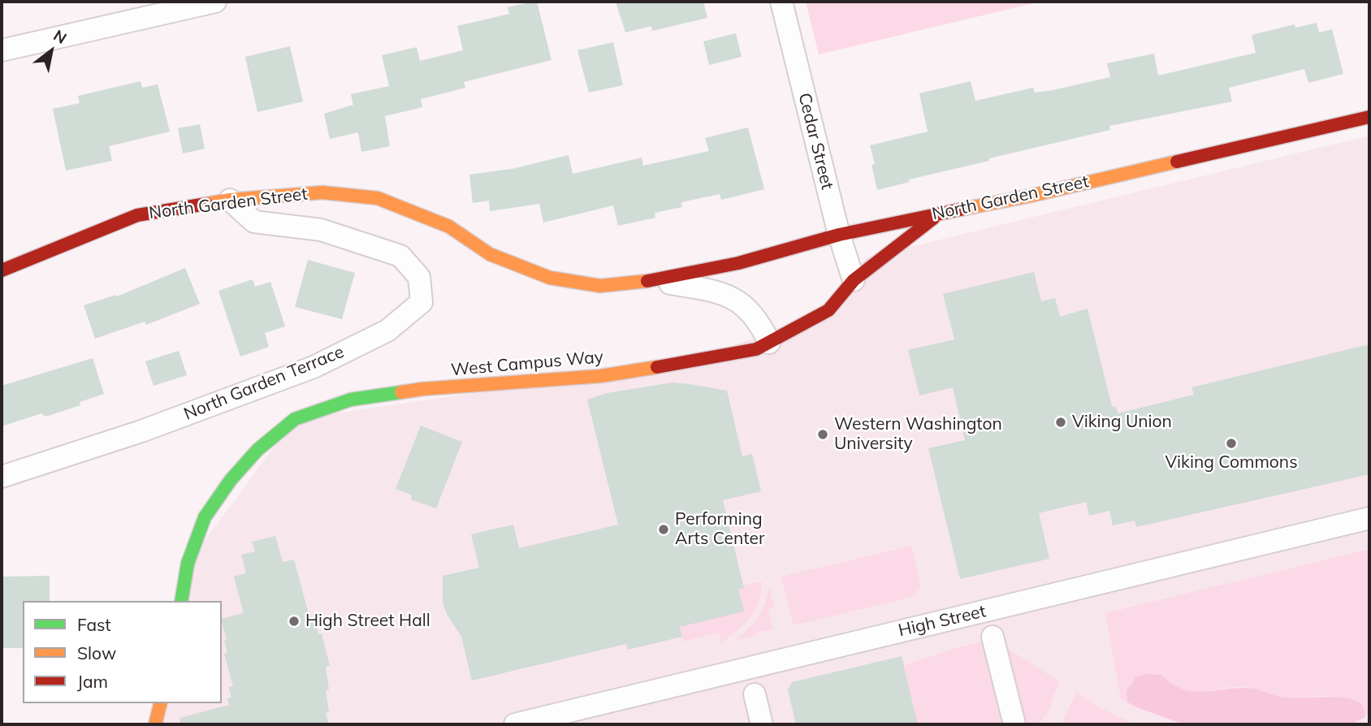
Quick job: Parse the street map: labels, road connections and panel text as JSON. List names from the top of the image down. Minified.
{"streets":{"street":["Cedar Street","North Garden Street","West Campus Way","North Garden Terrace","High Street"]},"crossings":[["Cedar Street","North Garden Street"],["Cedar Street","West Campus Way"],["North Garden Street","West Campus Way"],["North Garden Street","North Garden Terrace"]],"places":["Viking Union","Western Washington University","Viking Commons","Performing Arts Center","High Street Hall"],"legend":["Fast","Slow","Jam"],"north":"top right"}
